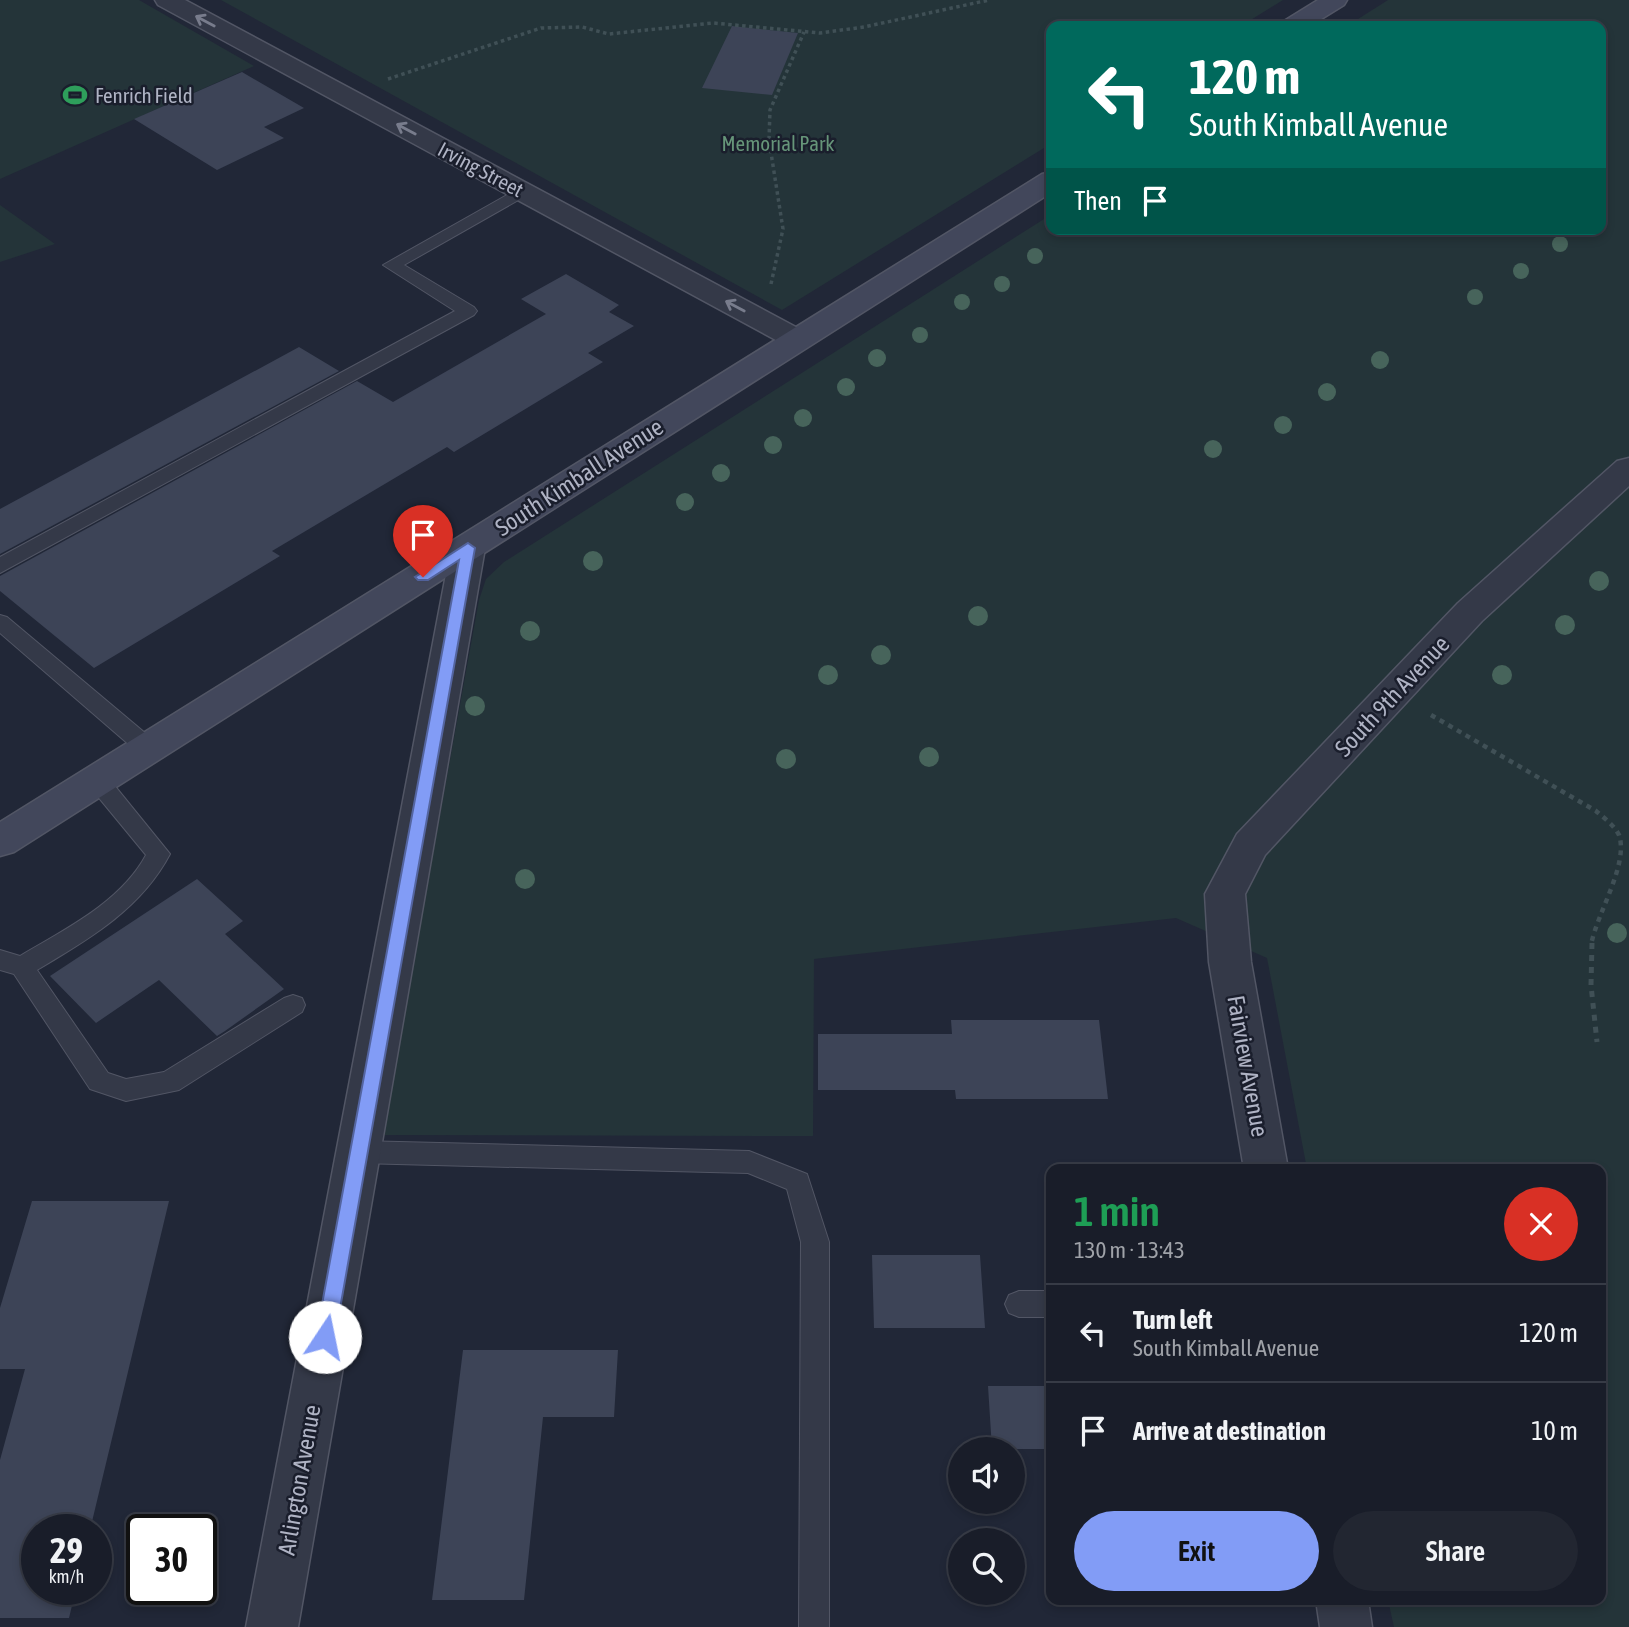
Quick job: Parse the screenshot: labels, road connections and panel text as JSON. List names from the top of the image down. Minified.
{"streets":{"street":["Irving Street","South Kimball Avenue","South 9th Avenue","Fairview Avenue","Arlington Avenue"]},"crossings":[["Irving Street","South Kimball Avenue"],["South Kimball Avenue","Arlington Avenue"],["South 9th Avenue","Fairview Avenue"]],"one_way":["Irving Street"],"parks":["Memorial Park"],"places":{"sports":["Fenrich Field"]},"page":{"turn":["120 m","South Kimball Avenue"],"then":"Then","heading":["1 min","130 m · 13:43"],"list":[{"name":"Turn left","note":"South Kimball Avenue","value":"120 m"},{"name":"Arrive at destination","value":"10 m"}],"buttons":["Exit","Share"],"speed":"29 km/h","limit":"30"}}
